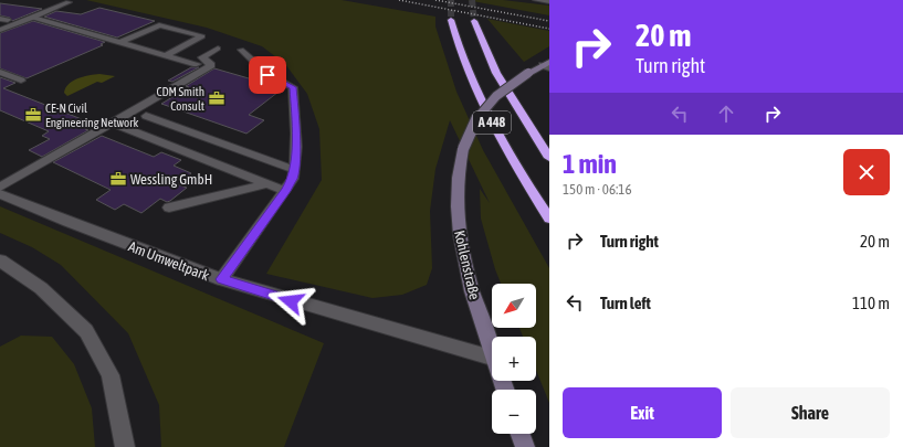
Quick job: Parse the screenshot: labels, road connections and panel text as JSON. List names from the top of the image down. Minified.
{"streets":{"highway":["A 448"],"street":["Am Umweltpark","Kohlenstraße"]},"places":{"office":["CDM Smith Consult","CE-N Civil Engineering Network","Wessling GmbH"]},"north":"bottom left","page":{"turn":["20 m","Turn right"],"heading":["1 min","150 m · 06:16"],"list":[{"name":"Turn right","value":"20 m"},{"name":"Turn left","value":"110 m"}],"map_buttons":["+","−"],"buttons":["Exit","Share"]}}
